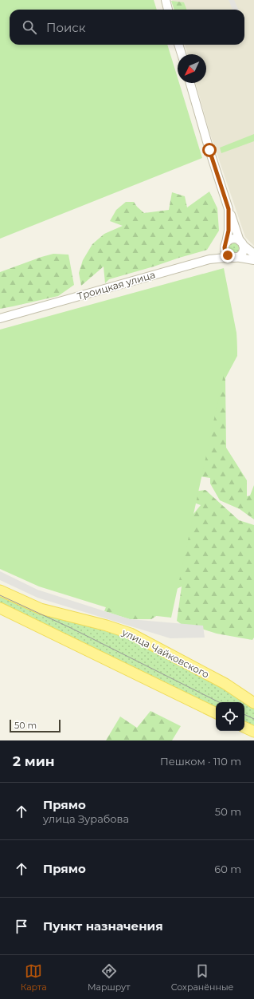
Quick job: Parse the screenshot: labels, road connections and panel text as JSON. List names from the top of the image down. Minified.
{"streets":{"main road":["улица Чайковского"],"street":["Троицкая улица"]},"scale_bar":"50 m","north":"bottom left","page":{"search":"Поиск","scale":"50 m","heading":["2 мин","Пешком · 110 m"],"list":[["Прямо","улица Зурабова","50 m"],["Прямо","60 m"],"Пункт назначения"],"nav":["Карта","Маршрут","Сохранённые"]}}
